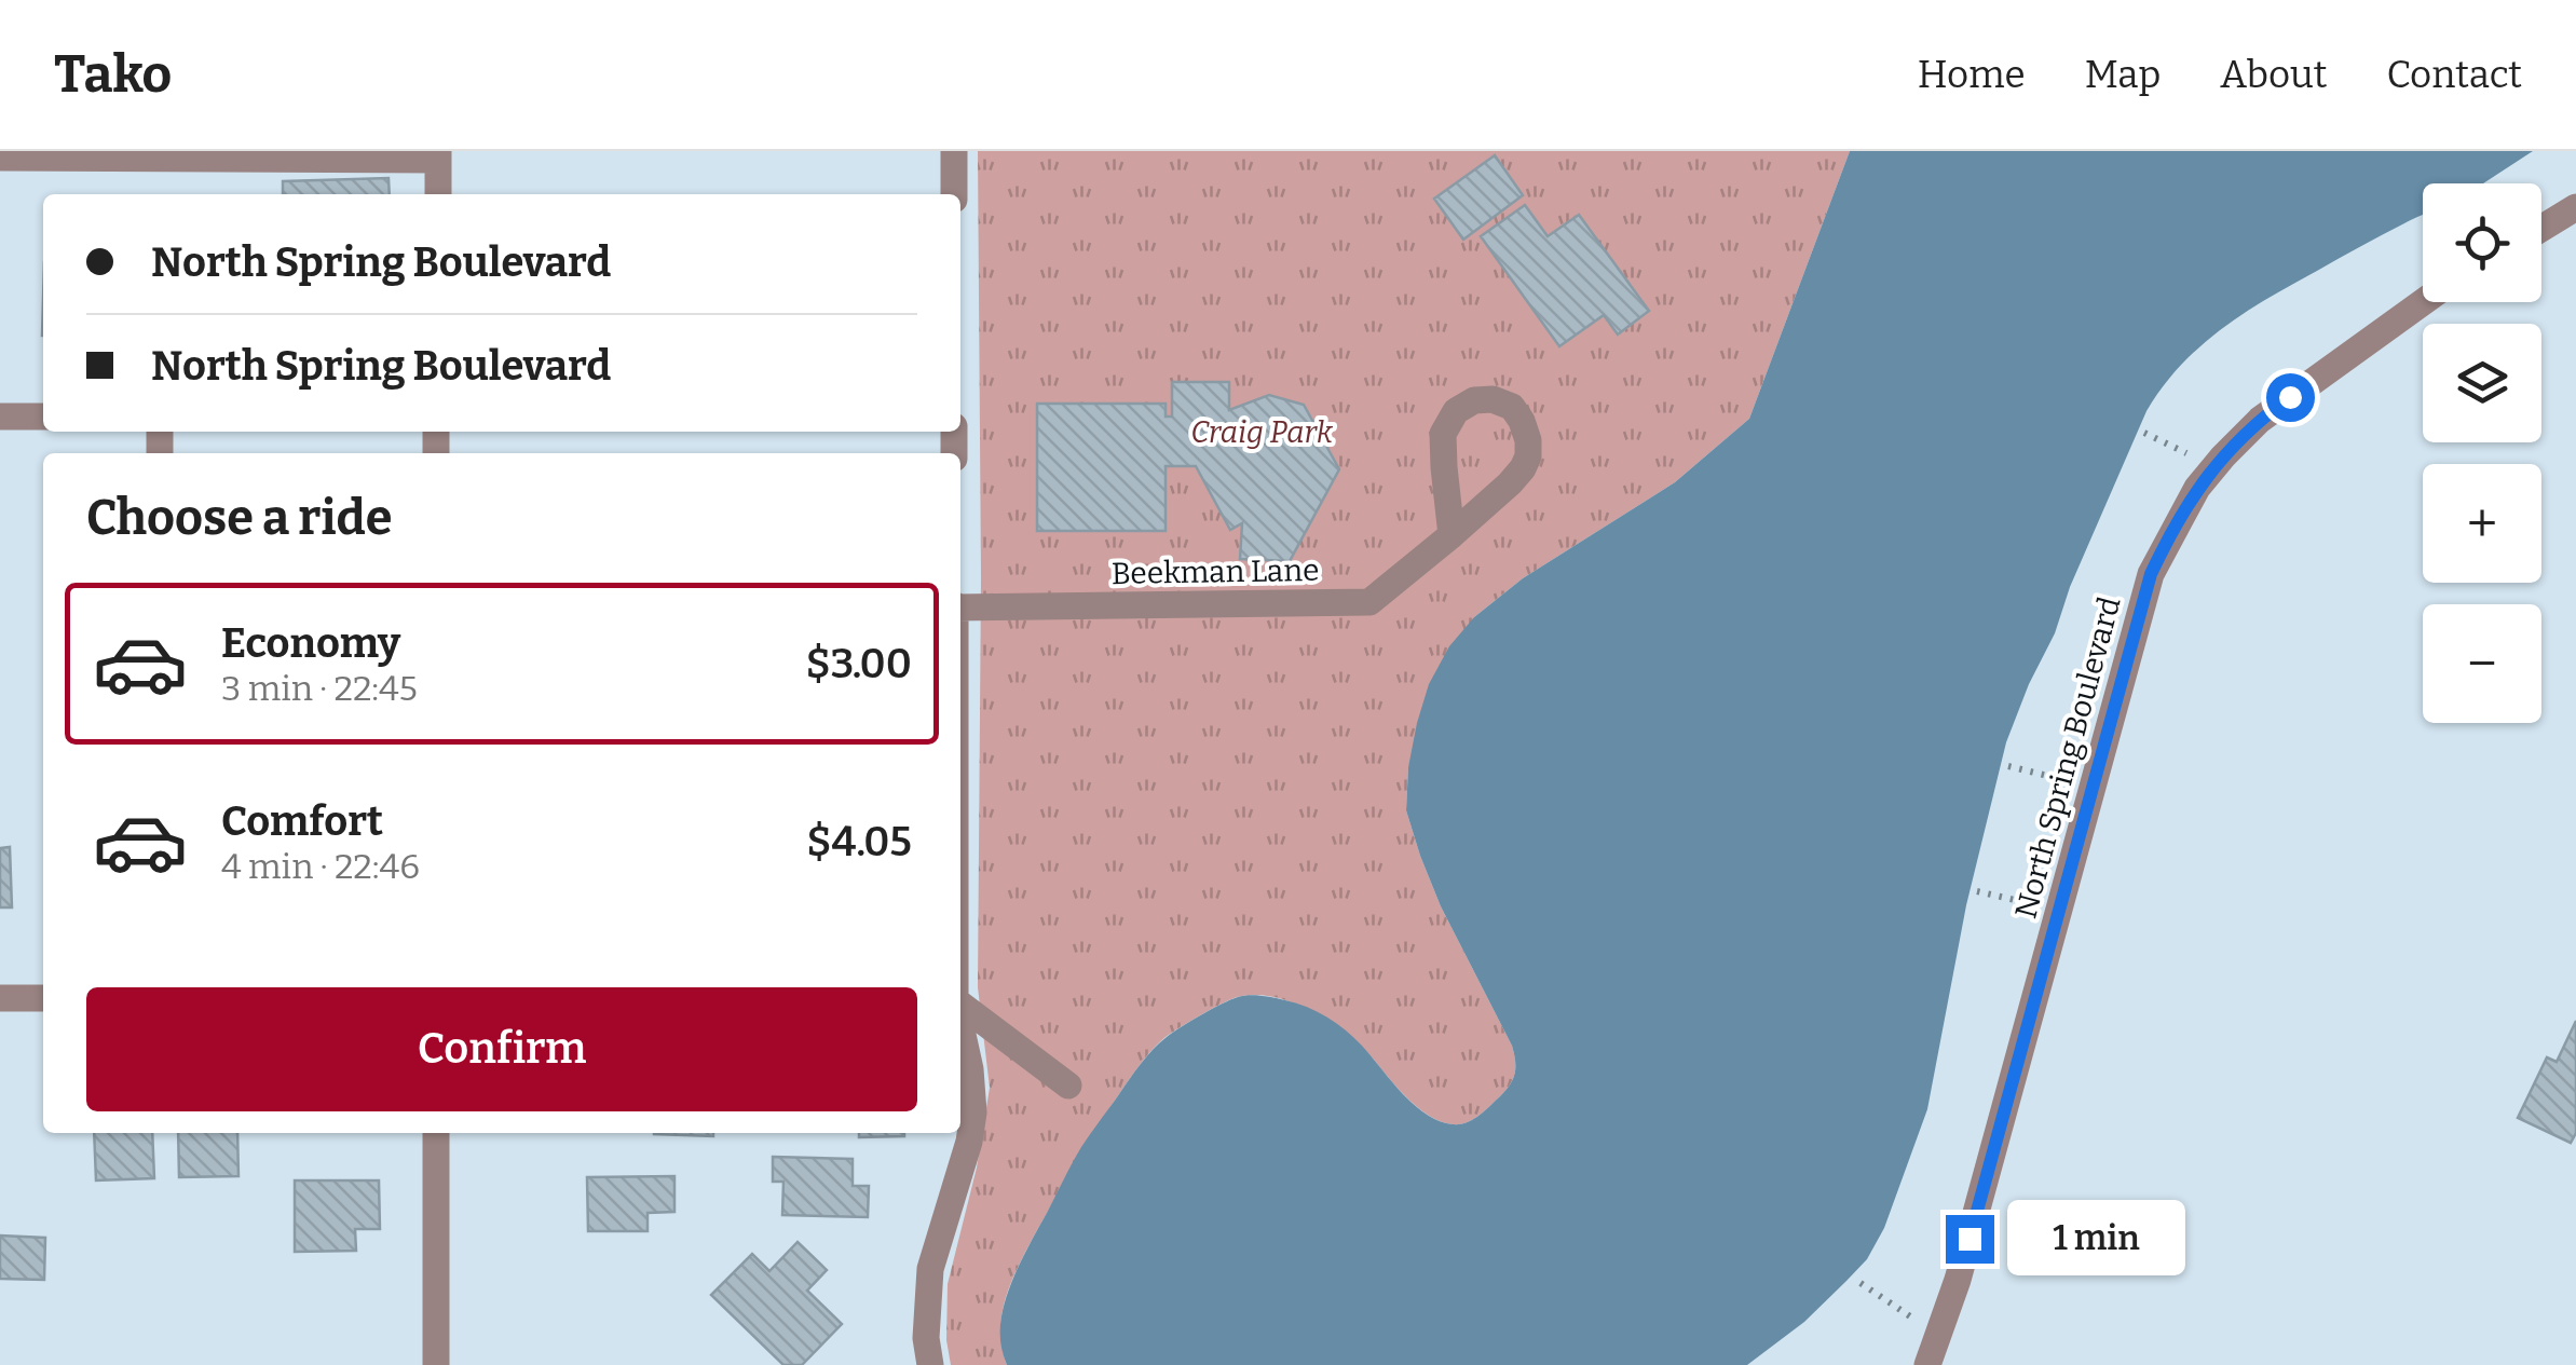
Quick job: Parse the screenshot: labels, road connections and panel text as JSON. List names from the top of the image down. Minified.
{"streets":{"street":["Beekman Lane","North Spring Boulevard"]},"parks":["Craig Park"],"page":{"header":"Tako","nav":["Home","Map","About","Contact"],"map_buttons":["+","−"],"banner":["North Spring Boulevard","North Spring Boulevard"],"heading":"Choose a ride","list":[{"name":"Economy","note":"3 min · 22:45","value":"$3.00"},{"name":"Comfort","note":"4 min · 22:46","value":"$4.05"}],"buttons":"Confirm","bubble":"1 min"}}
